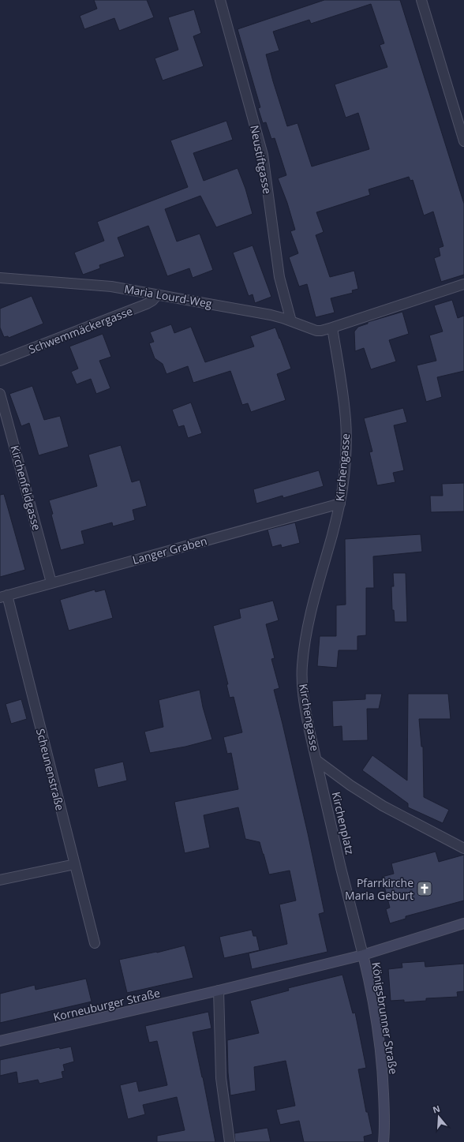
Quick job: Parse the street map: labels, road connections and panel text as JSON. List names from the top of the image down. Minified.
{"streets":{"street":["Neustiftgasse","Maria Lourd-Weg","Schwemmäckergasse","Kirchengasse","Kirchenfeldgasse","Langer Graben","Scheunenstraße","Kirchenplatz","Korneuburger Straße","Königsbrunner Straße"]},"crossings":[["Neustiftgasse","Maria Lourd-Weg"],["Maria Lourd-Weg","Schwemmäckergasse"],["Maria Lourd-Weg","Kirchengasse"],["Kirchengasse","Langer Graben"],["Kirchengasse","Kirchenplatz"],["Kirchenfeldgasse","Langer Graben"],["Langer Graben","Scheunenstraße"],["Kirchenplatz","Korneuburger Straße"],["Kirchenplatz","Königsbrunner Straße"],["Korneuburger Straße","Königsbrunner Straße"]],"places":{"church":["Pfarrkirche Maria Geburt"]},"north":"top"}
